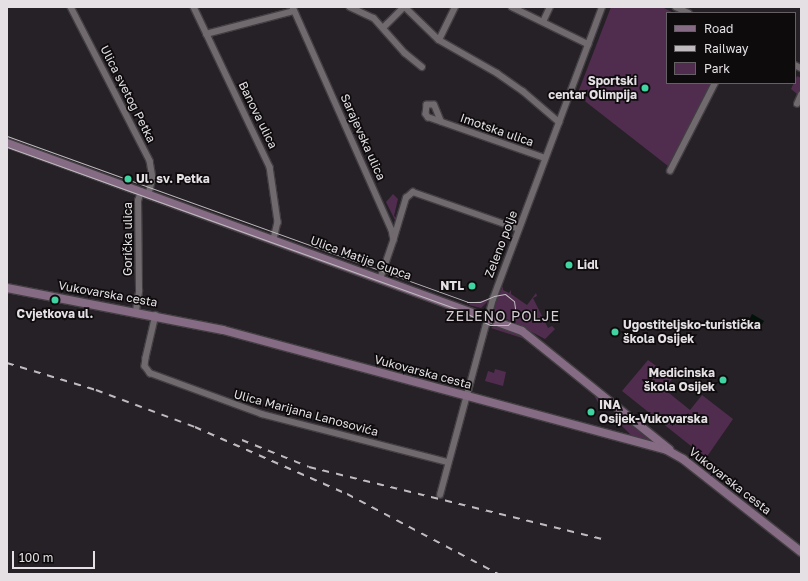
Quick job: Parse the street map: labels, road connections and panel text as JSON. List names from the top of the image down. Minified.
{"streets":{"main road":["Ulica Matije Gupca","Vukovarska cesta"],"street":["Ulica svetog Petka","Banova ulica","Imotska ulica","Sarajevska ulica","Gorička ulica","Zeleno polje","Ulica Marijana Lanosovića"]},"crossings":[["Ulica svetog Petka","Gorička ulica"],["Ulica svetog Petka","Ulica Matije Gupca"],["Banova ulica","Ulica Matije Gupca"],["Imotska ulica","Zeleno polje"],["Gorička ulica","Ulica Matije Gupca"],["Gorička ulica","Vukovarska cesta"],["Zeleno polje","Ulica Matije Gupca"],["Zeleno polje","Vukovarska cesta"],["Zeleno polje","Ulica Marijana Lanosovića"],["Ulica Matije Gupca","Vukovarska cesta"],["Vukovarska cesta","Ulica Marijana Lanosovića"]],"districts":["ZELENO POLJE"],"places":["Sportski centar Olimpija","Ul. sv. Petka","Lidl","NTL","Cvjetkova ul.","Ugostiteljsko-turistička škola Osijek","Medicinska škola Osijek","INA Osijek-Vukovarska"],"legend":["Road","Railway","Park"],"scale_bar":"100 m"}
